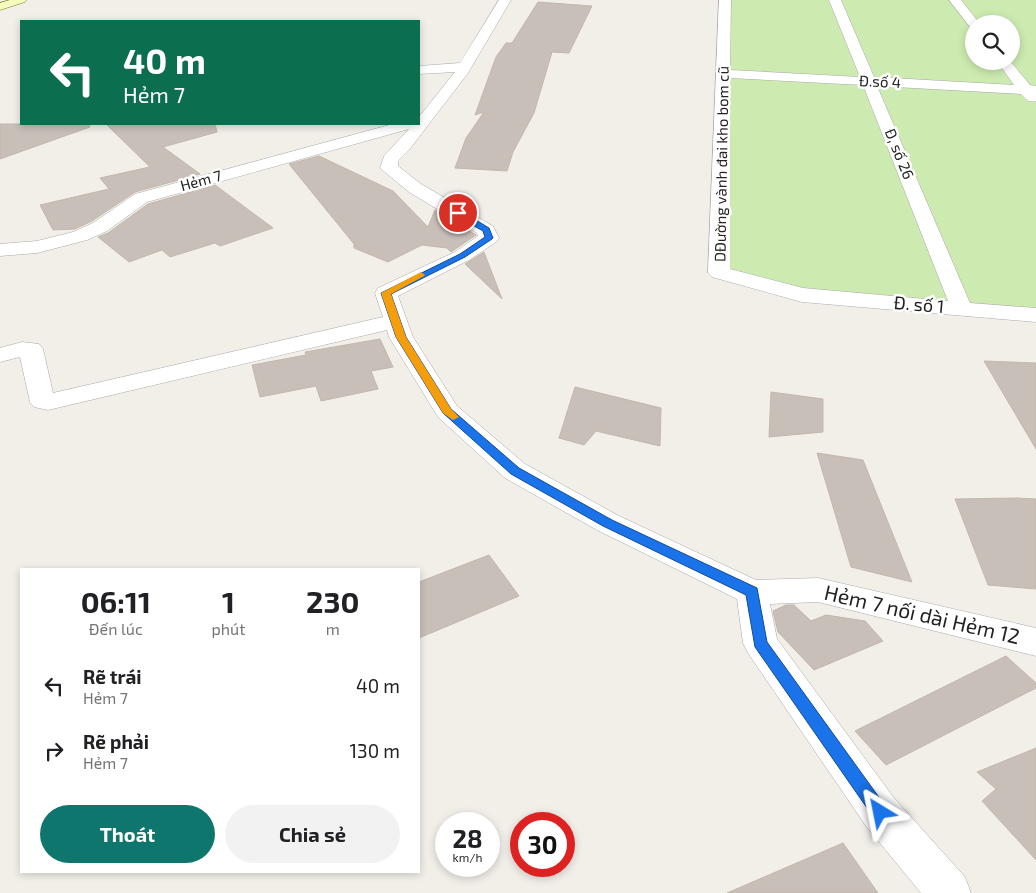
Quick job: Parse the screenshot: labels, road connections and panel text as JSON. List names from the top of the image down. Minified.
{"streets":{"street":["Đ.số 4","Đ, số 26","DĐường vành đai kho bom cũ","Hẻm 7","Đ. số 1","Hẻm 7 nối dài Hẻm 12"]},"crossings":[["Đ.số 4","Đ, số 26"],["Đ.số 4","DĐường vành đai kho bom cũ"],["Đ, số 26","Đ. số 1"],["DĐường vành đai kho bom cũ","Đ. số 1"]],"page":{"turn":["40 m","Hẻm 7"],"eta":["06:11","Đến lúc","1","phút","230","m"],"list":[{"name":"Rẽ trái","note":"Hẻm 7","value":"40 m"},{"name":"Rẽ phải","note":"Hẻm 7","value":"130 m"}],"buttons":["Thoát","Chia sẻ"],"speed":"28 km/h","limit":"30"}}
